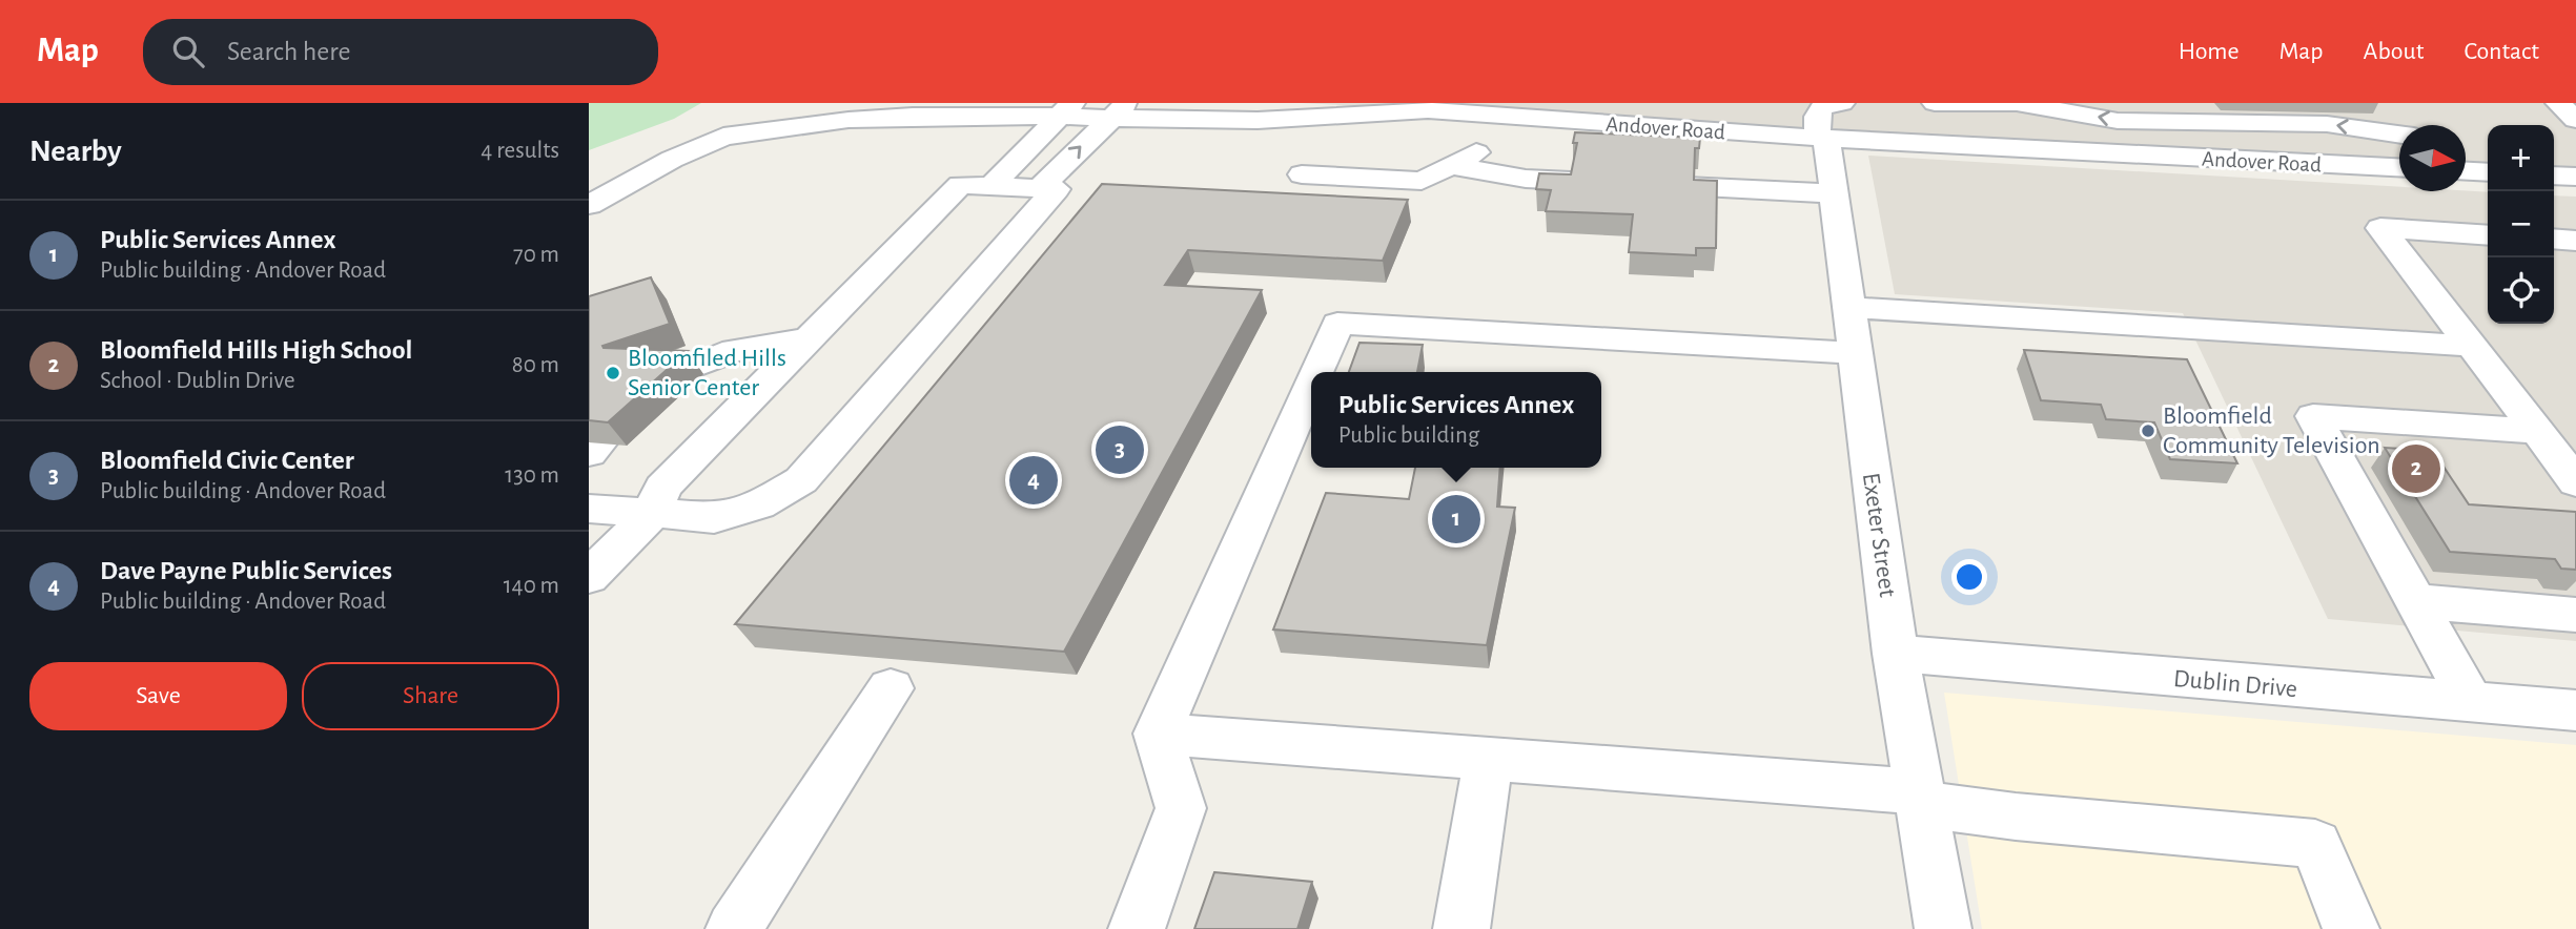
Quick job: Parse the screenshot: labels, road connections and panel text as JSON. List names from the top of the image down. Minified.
{"streets":{"street":["Andover Road","Exeter Street","Dublin Drive"]},"crossings":[["Andover Road","Exeter Street"],["Exeter Street","Dublin Drive"]],"places":["Bloomfiled Hills Senior Center","Bloomfield Community Television"],"north":"right","page":{"header":"Map","search":"Search here","nav":["Home","Map","About","Contact"],"heading":["Nearby","4 results"],"map_buttons":["+","−"],"list":[{"mark":"1","name":"Public Services Annex","note":"Public building · Andover Road","value":"70 m"},{"mark":"2","name":"Bloomfield Hills High School","note":"School · Dublin Drive","value":"80 m"},{"mark":"3","name":"Bloomfield Civic Center","note":"Public building · Andover Road","value":"130 m"},{"mark":"4","name":"Dave Payne Public Services","note":"Public building · Andover Road","value":"140 m"}],"popup":["Public Services Annex","Public building"],"pins":["3","2","4","1"],"buttons":["Save","Share"]}}
